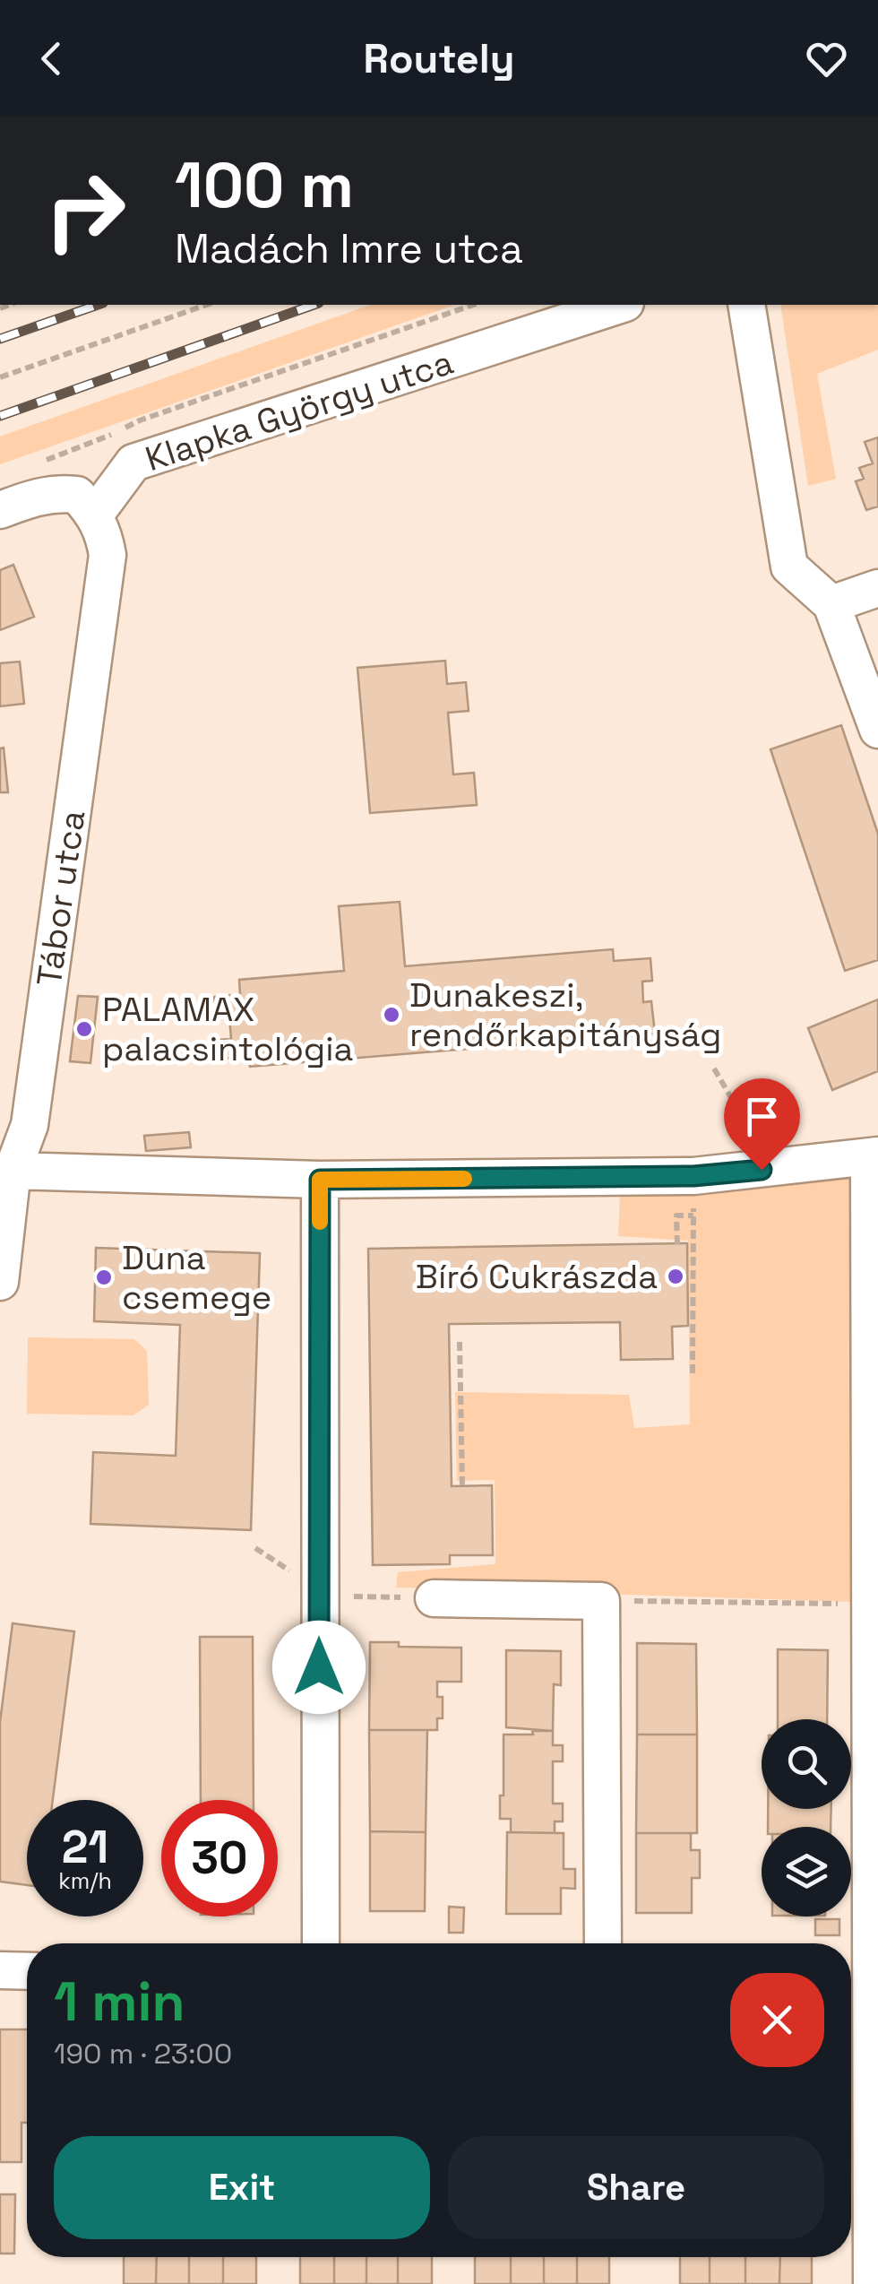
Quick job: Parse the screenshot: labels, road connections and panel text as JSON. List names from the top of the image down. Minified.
{"streets":{"street":["Klapka György utca","Tábor utca"]},"crossings":[["Klapka György utca","Tábor utca"]],"places":["Dunakeszi, rendőrkapitányság","PALAMAX palacsintológia","Bíró Cukrászda","Duna csemege"],"page":{"header":"Routely","turn":["100 m","Madách Imre utca"],"speed":"21 km/h","limit":"30","heading":["1 min","190 m · 23:00"],"buttons":["Exit","Share"]}}
